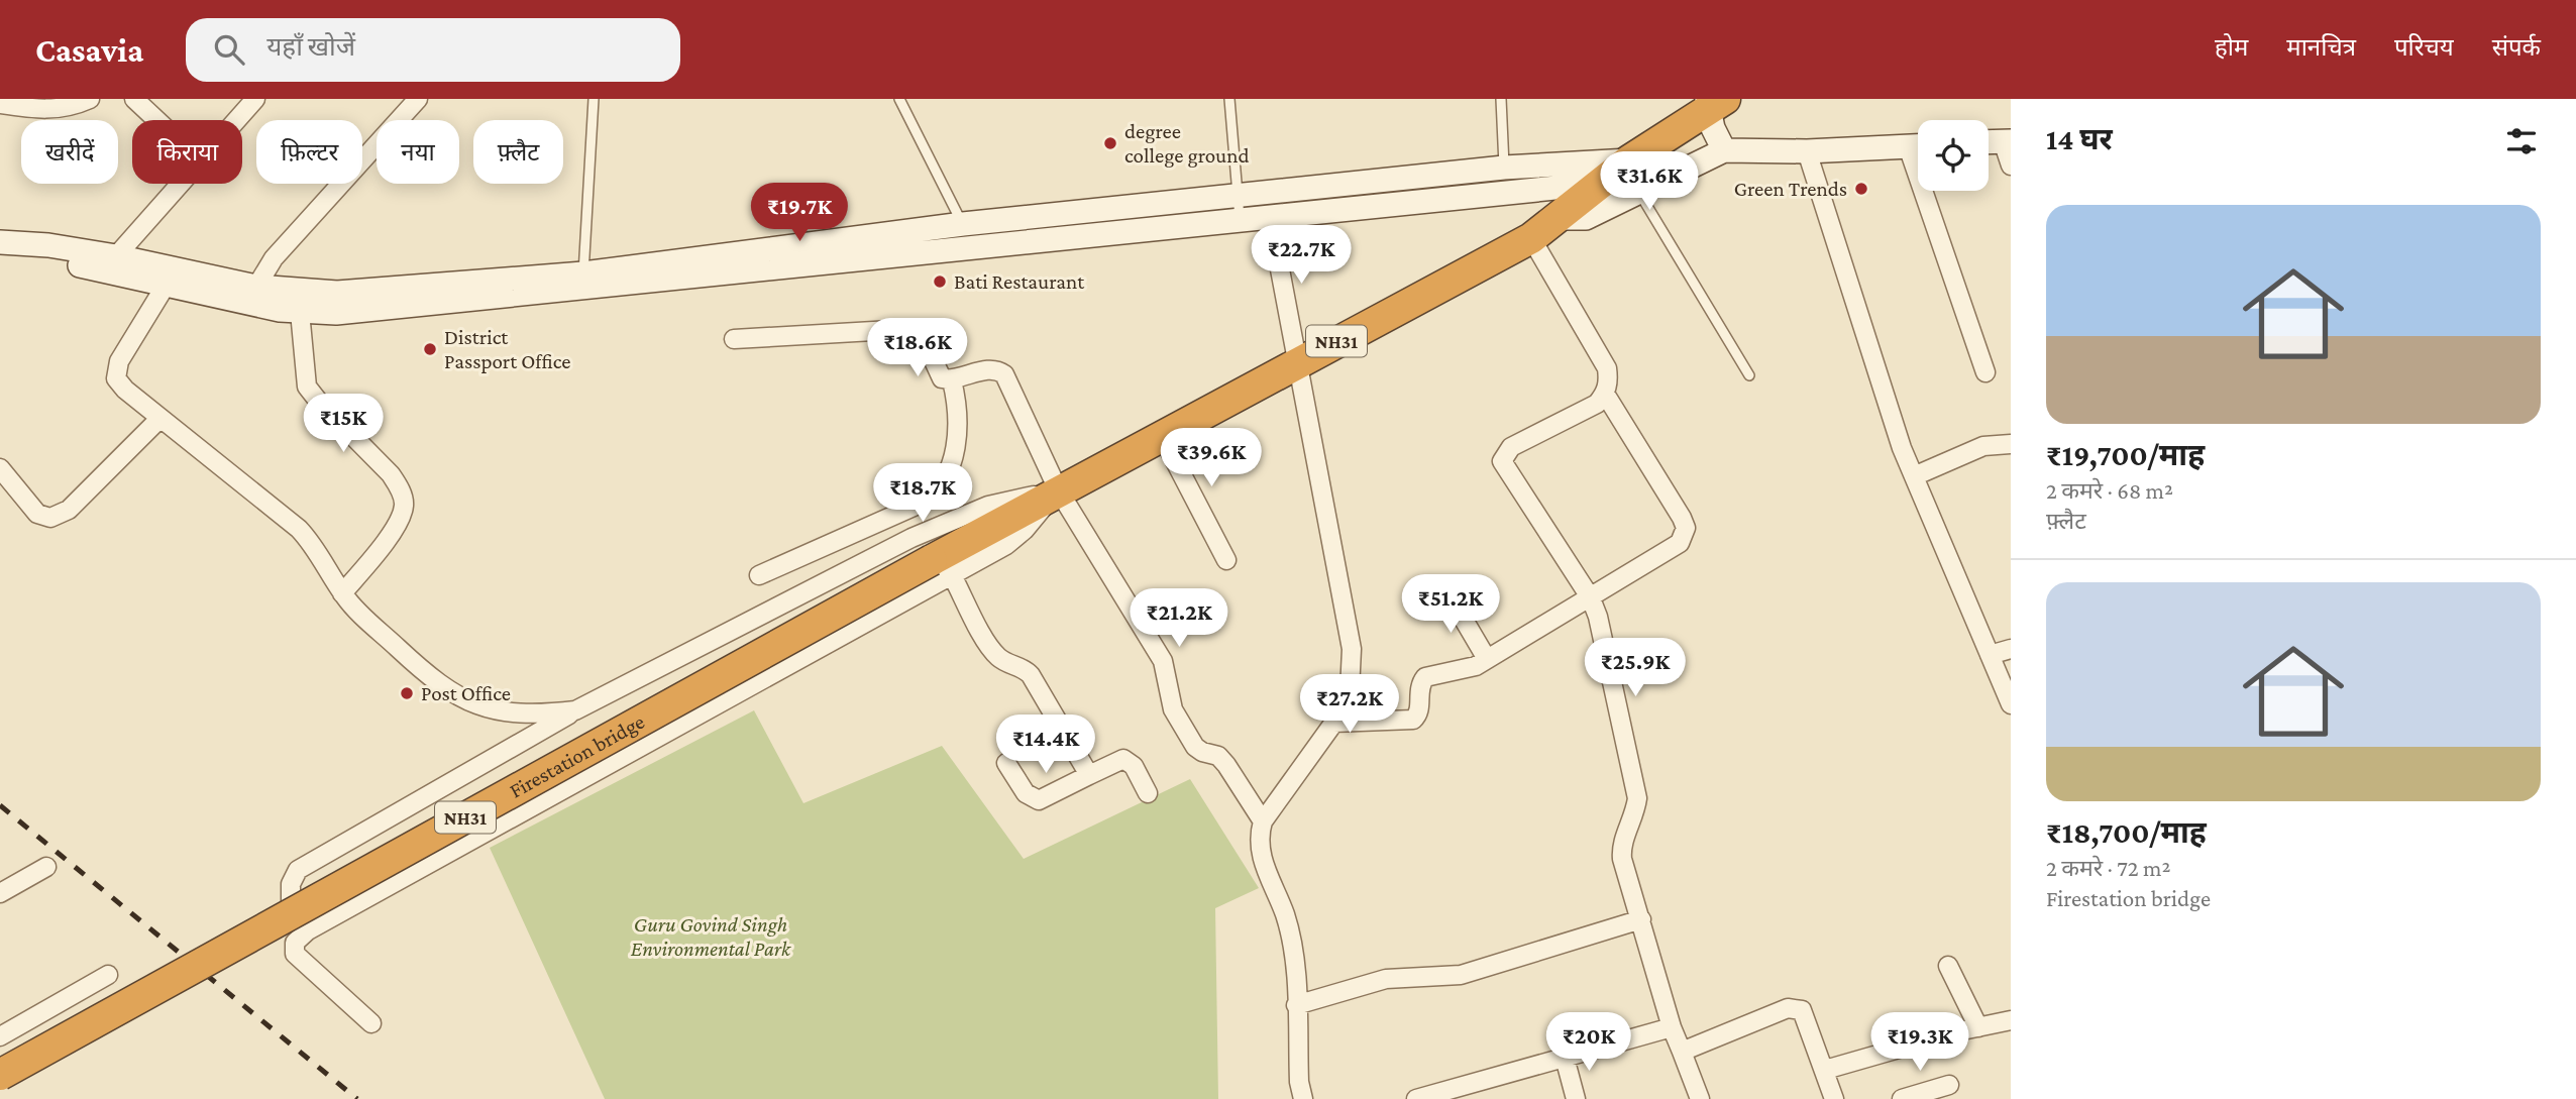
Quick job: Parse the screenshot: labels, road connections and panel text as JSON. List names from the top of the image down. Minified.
{"streets":{"highway":["NH31","Firestation bridge"]},"crossings":[["NH31","Firestation bridge"]],"parks":["Guru Govind Singh Environmental Park"],"places":["degree college ground","Green Trends","Bati Restaurant","District Passport Office","Post Office"],"page":{"header":"Casavia","search":"यहाँ खोजें","nav":["होम","मानचित्र","परिचय","संपर्क"],"heading":"14 घर","chip":["खरीदें","किराया","फ़िल्टर","नया","फ़्लैट"],"price":["₹31.6K","₹19.7K","₹22.7K","₹18.6K","₹15K","₹39.6K","₹18.7K","₹51.2K","₹21.2K","₹25.9K","₹27.2K","₹14.4K","₹20K","₹19.3K"],"list":[{"name":"₹19,700/माह","note":"2 कमरे · 68 m² · फ़्लैट"},{"name":"₹18,700/माह","note":"2 कमरे · 72 m² · Firestation bridge"}]}}
